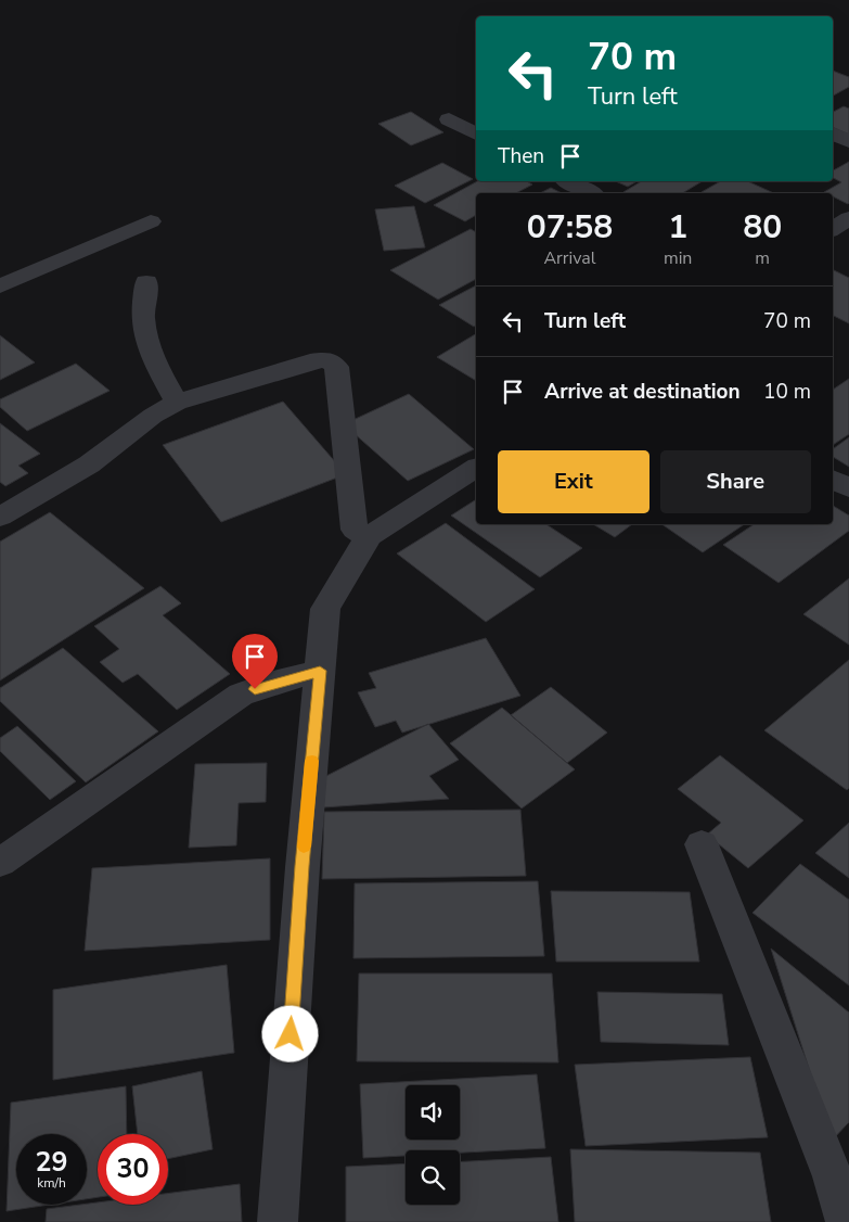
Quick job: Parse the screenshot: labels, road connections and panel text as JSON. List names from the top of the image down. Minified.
{"page":{"turn":["70 m","Turn left"],"then":"Then","eta":["07:58","Arrival","1","min","80","m"],"list":[{"name":"Turn left","value":"70 m"},{"name":"Arrive at destination","value":"10 m"}],"buttons":["Exit","Share"],"speed":"29 km/h","limit":"30"}}
